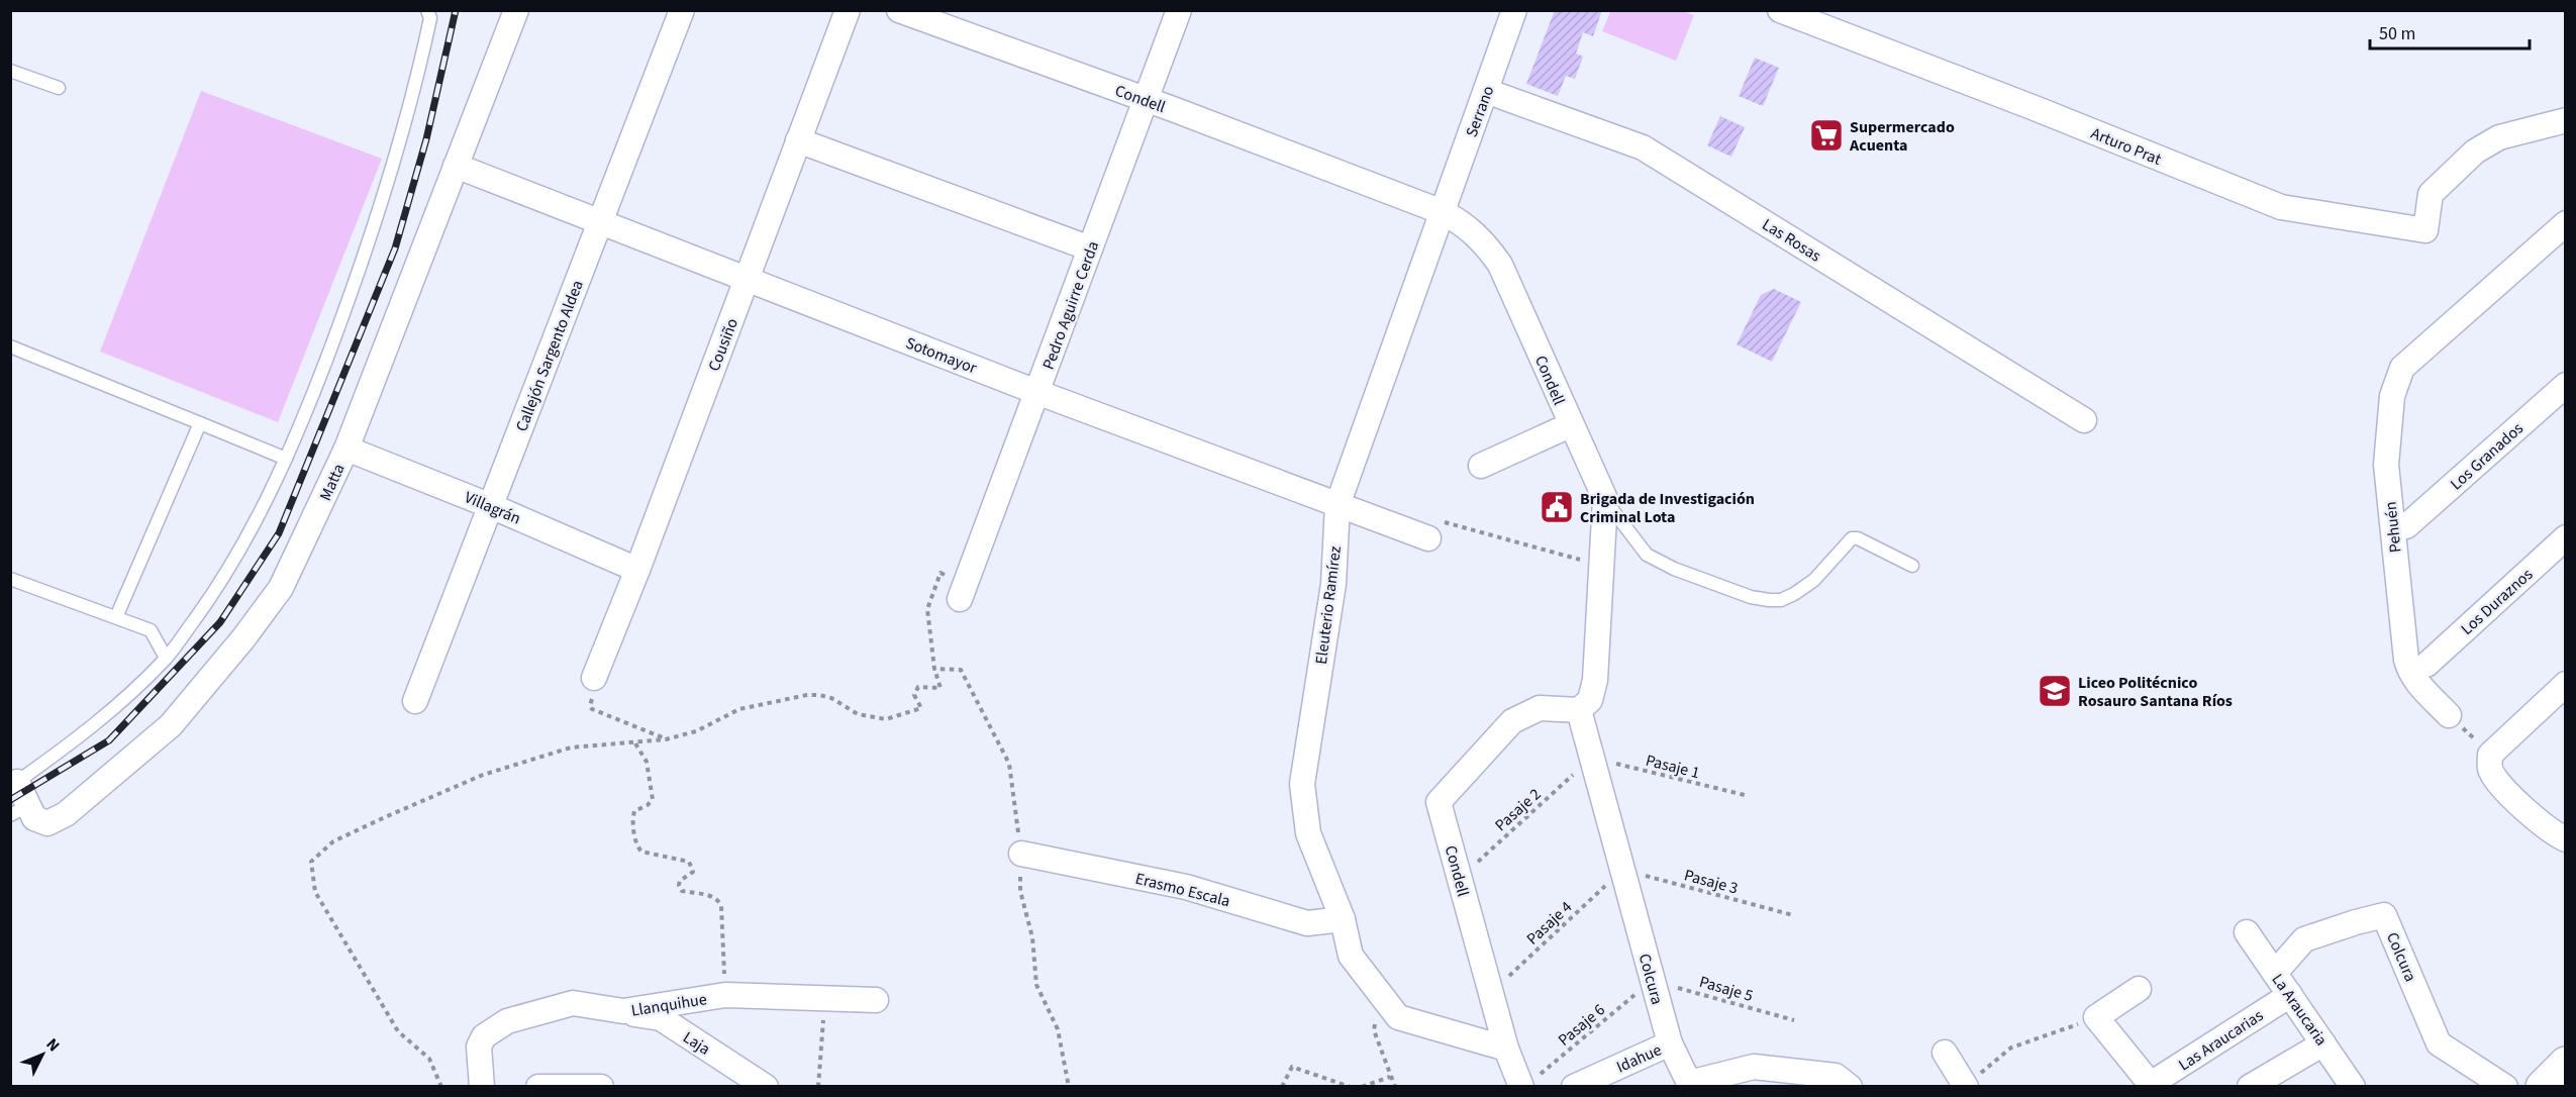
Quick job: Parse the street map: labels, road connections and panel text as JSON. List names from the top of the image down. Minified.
{"streets":{"street":["Condell","Serrano","Arturo Prat","Las Rosas","Pedro Aguirre Cerda","Cousiño","Sotomayor","Callejón Sargento Aldea","Los Granados","Matta","Villagrán","Pehuén","Los Duraznos","Eleuterio Ramírez","Erasmo Escala","Colcura","Llanquihue","La Araucaria","Las Araucarias","Laja","Idahue"],"path":["Pasaje 1","Pasaje 2","Pasaje 3","Pasaje 4","Pasaje 5","Pasaje 6"]},"crossings":[["Condell","Serrano"],["Condell","Pedro Aguirre Cerda"],["Condell","Eleuterio Ramírez"],["Condell","Pasaje 2"],["Condell","Pasaje 4"],["Condell","Colcura"],["Serrano","Las Rosas"],["Serrano","Eleuterio Ramírez"],["Pedro Aguirre Cerda","Sotomayor"],["Cousiño","Sotomayor"],["Cousiño","Villagrán"],["Sotomayor","Callejón Sargento Aldea"],["Sotomayor","Matta"],["Sotomayor","Eleuterio Ramírez"],["Callejón Sargento Aldea","Villagrán"],["Matta","Villagrán"],["Eleuterio Ramírez","Erasmo Escala"],["Pasaje 1","Pasaje 2"],["Pasaje 1","Colcura"],["Pasaje 2","Colcura"],["Pasaje 3","Pasaje 4"],["Pasaje 3","Colcura"],["Pasaje 4","Colcura"],["Colcura","Pasaje 5"],["Colcura","La Araucaria"],["Colcura","Pasaje 6"],["Colcura","Idahue"],["Pasaje 5","Pasaje 6"],["Llanquihue","Laja"],["La Araucaria","Las Araucarias"]],"places":{"supermarket":["Supermercado Acuenta"],"public building":["Brigada de Investigación Criminal Lota"],"school or university":["Liceo Politécnico Rosauro Santana Ríos"]},"scale_bar":"50 m","north":"top right"}
